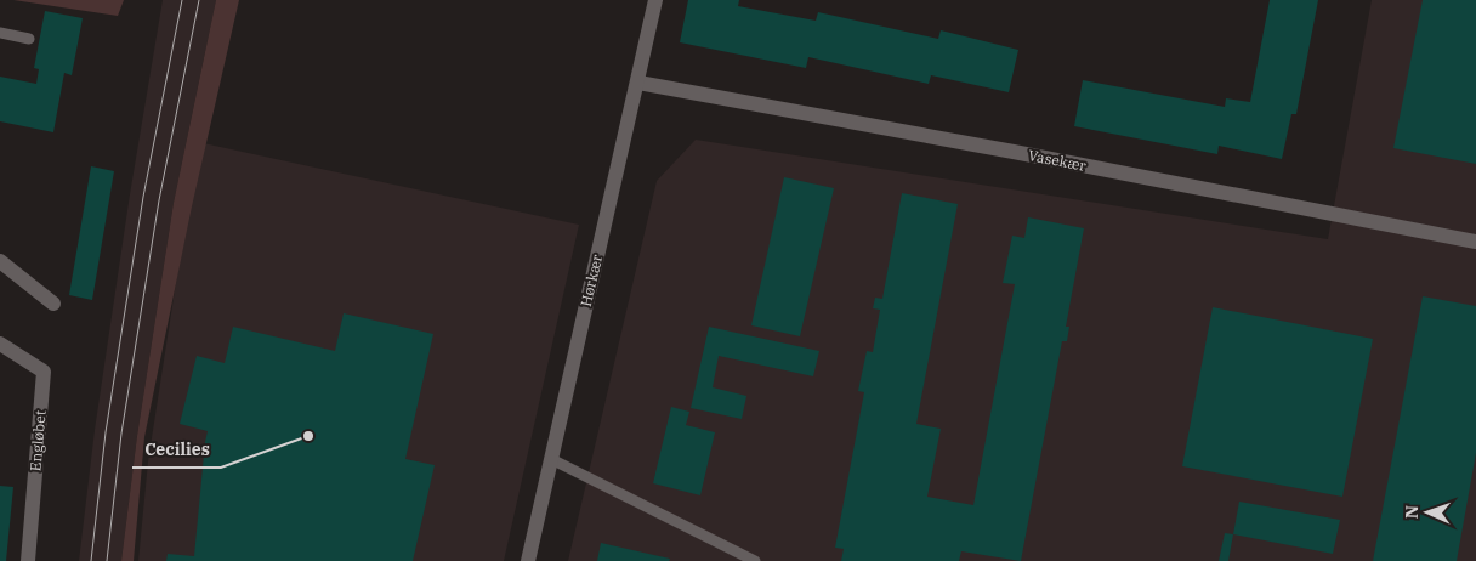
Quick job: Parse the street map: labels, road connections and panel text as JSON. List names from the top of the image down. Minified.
{"streets":{"street":["Vasekær","Hørkær","Engløbet"]},"crossings":[["Vasekær","Hørkær"]],"places":["Cecilies"],"north":"left"}
